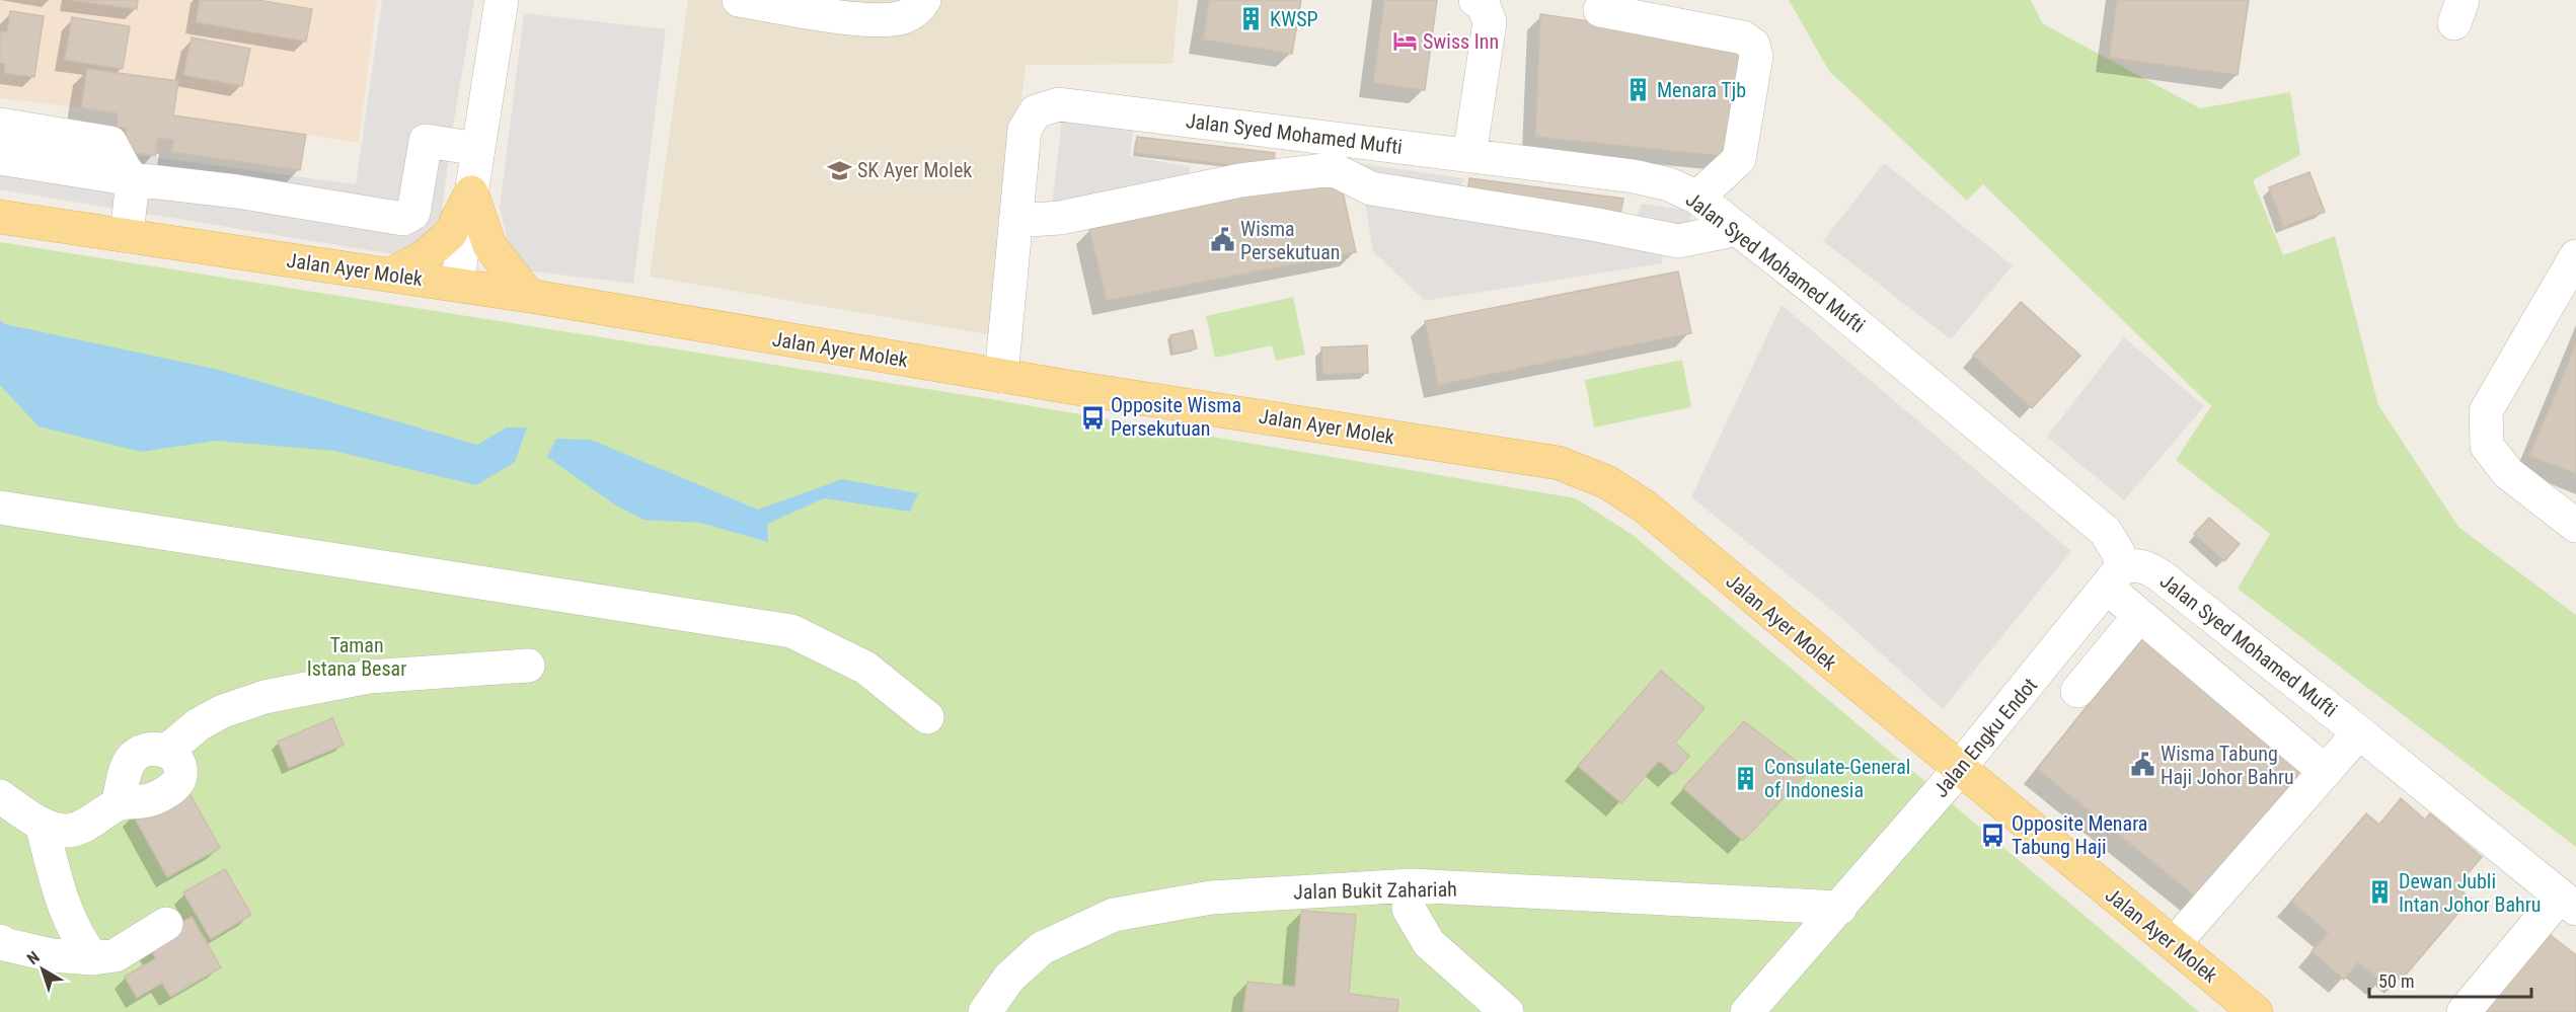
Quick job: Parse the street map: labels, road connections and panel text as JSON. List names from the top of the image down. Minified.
{"streets":{"main road":["Jalan Ayer Molek"],"street":["Jalan Syed Mohamed Mufti","Jalan Engku Endot","Jalan Bukit Zahariah"]},"crossings":[["Jalan Syed Mohamed Mufti","Jalan Ayer Molek"],["Jalan Syed Mohamed Mufti","Jalan Engku Endot"],["Jalan Ayer Molek","Jalan Engku Endot"],["Jalan Engku Endot","Jalan Bukit Zahariah"]],"parks":["Taman Istana Besar"],"places":{"building":["KWSP","Menara Tjb","Consulate-General of Indonesia","Dewan Jubli Intan Johor Bahru"],"hotel":["Swiss Inn"],"school or university":["SK Ayer Molek"],"public building":["Wisma Persekutuan","Wisma Tabung Haji Johor Bahru"],"bus stop":["Opposite Wisma Persekutuan","Opposite Menara Tabung Haji"]},"scale_bar":"50 m","north":"top left"}
